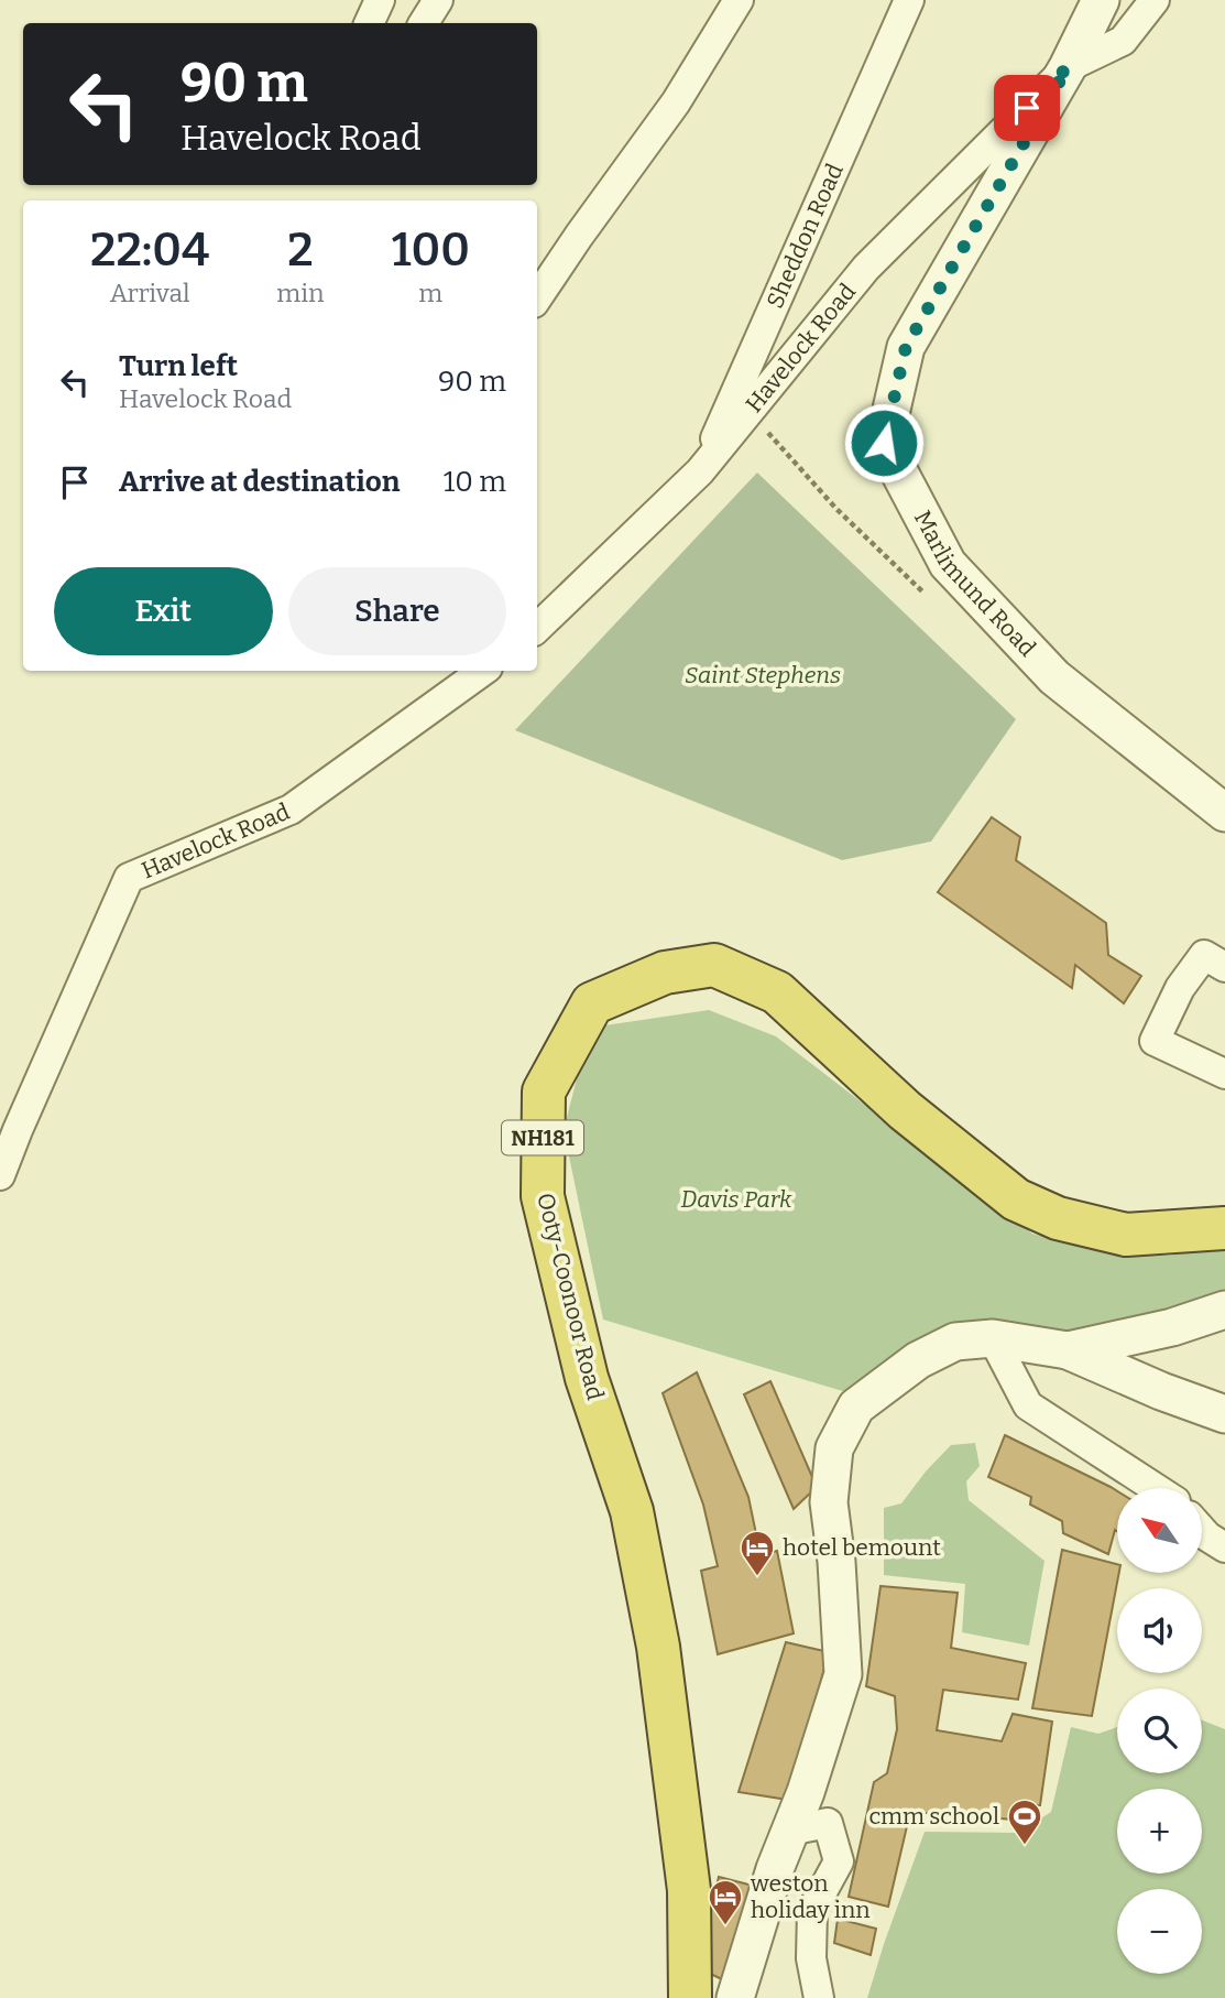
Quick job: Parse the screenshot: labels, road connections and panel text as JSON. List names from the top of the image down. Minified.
{"streets":{"highway":["NH181","Ooty-Coonoor Road"],"street":["Sheddon Road","Havelock Road","Marlimund Road"]},"crossings":[["Sheddon Road","Havelock Road"],["Havelock Road","Marlimund Road"]],"parks":["Saint Stephens","Davis Park"],"places":{"hotel":["hotel bemount","weston holiday inn"],"sports":["cmm school"]},"north":"top left","page":{"turn":["90 m","Havelock Road"],"eta":["22:04","Arrival","2","min","100","m"],"list":[{"name":"Turn left","note":"Havelock Road","value":"90 m"},{"name":"Arrive at destination","value":"10 m"}],"buttons":["Exit","Share"],"map_buttons":["+","−"]}}
